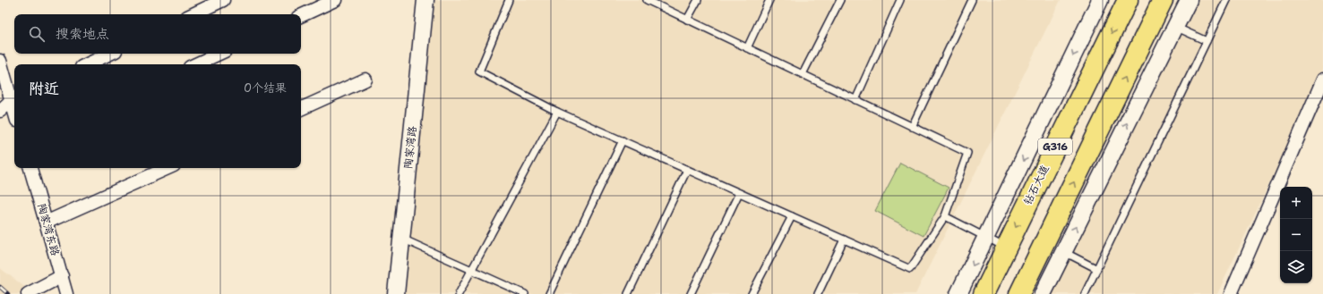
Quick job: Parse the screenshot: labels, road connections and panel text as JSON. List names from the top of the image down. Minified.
{"streets":{"highway":["G316","钻石大道"],"street":["陶家湾路","陶家湾东路"]},"page":{"search":"搜索地点","heading":["附近","0个结果"],"map_buttons":["+","−"]}}
